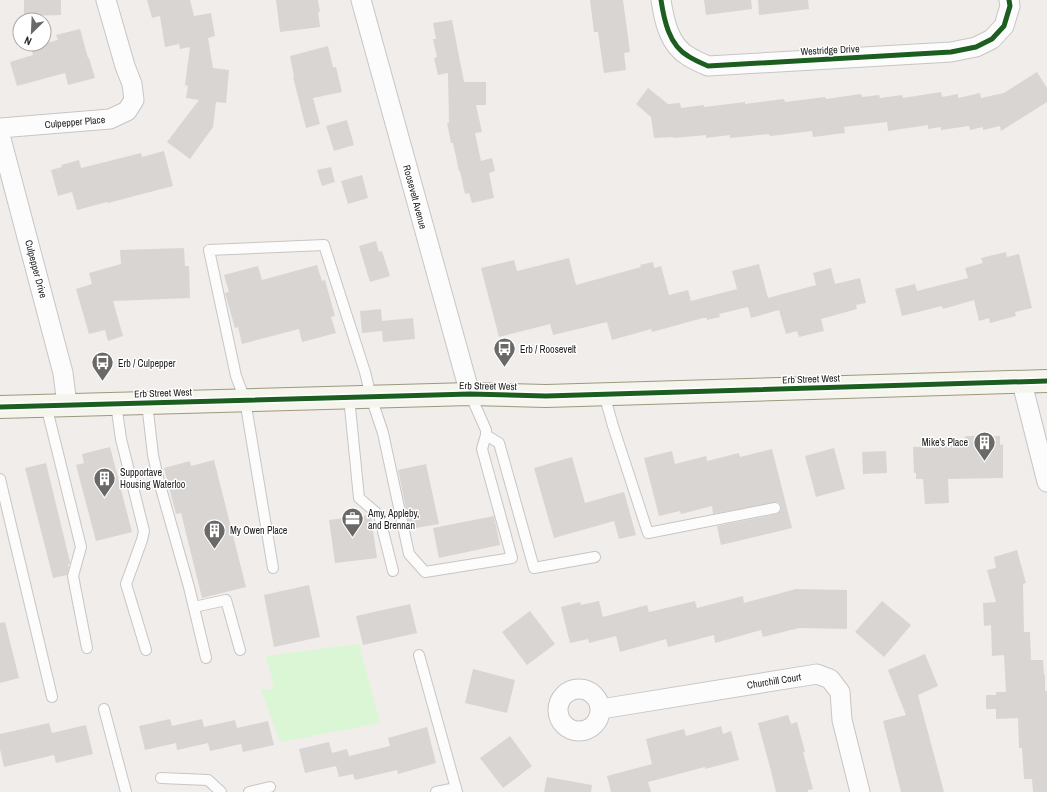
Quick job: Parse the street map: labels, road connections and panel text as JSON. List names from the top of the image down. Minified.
{"streets":{"main road":["Erb Street West"],"street":["Westridge Drive","Culpepper Place","Roosevelt Avenue","Culpepper Drive","Churchill Court"]},"crossings":[["Roosevelt Avenue","Erb Street West"],["Culpepper Drive","Erb Street West"]],"places":{"bus stop":["Erb / Roosevelt","Erb / Culpepper"],"building":["Mike's Place","Supportave Housing Waterloo","My Owen Place"],"office":["Amy, Appleby, and Brennan"]},"north":"bottom left"}
